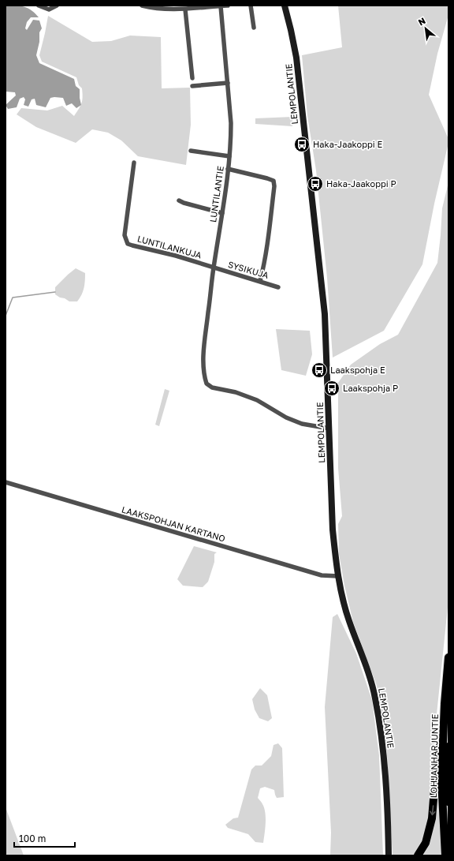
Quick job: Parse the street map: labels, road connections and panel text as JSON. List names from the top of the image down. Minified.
{"streets":{"highway":["LOHJANHARJUNTIE"],"street":["LEMPOLANTIE","LUNTILANTIE","LUNTILANKUJA","SYSIKUJA","LAAKSPOHJAN KARTANO"]},"crossings":[["LEMPOLANTIE","LUNTILANTIE"],["LEMPOLANTIE","LAAKSPOHJAN KARTANO"],["LUNTILANTIE","LUNTILANKUJA"],["LUNTILANTIE","SYSIKUJA"],["LUNTILANKUJA","SYSIKUJA"]],"places":{"bus stop":["Haka-Jaakoppi E","Haka-Jaakoppi P","Laakspohja E","Laakspohja P"]},"scale_bar":"100 m","north":"top left"}
